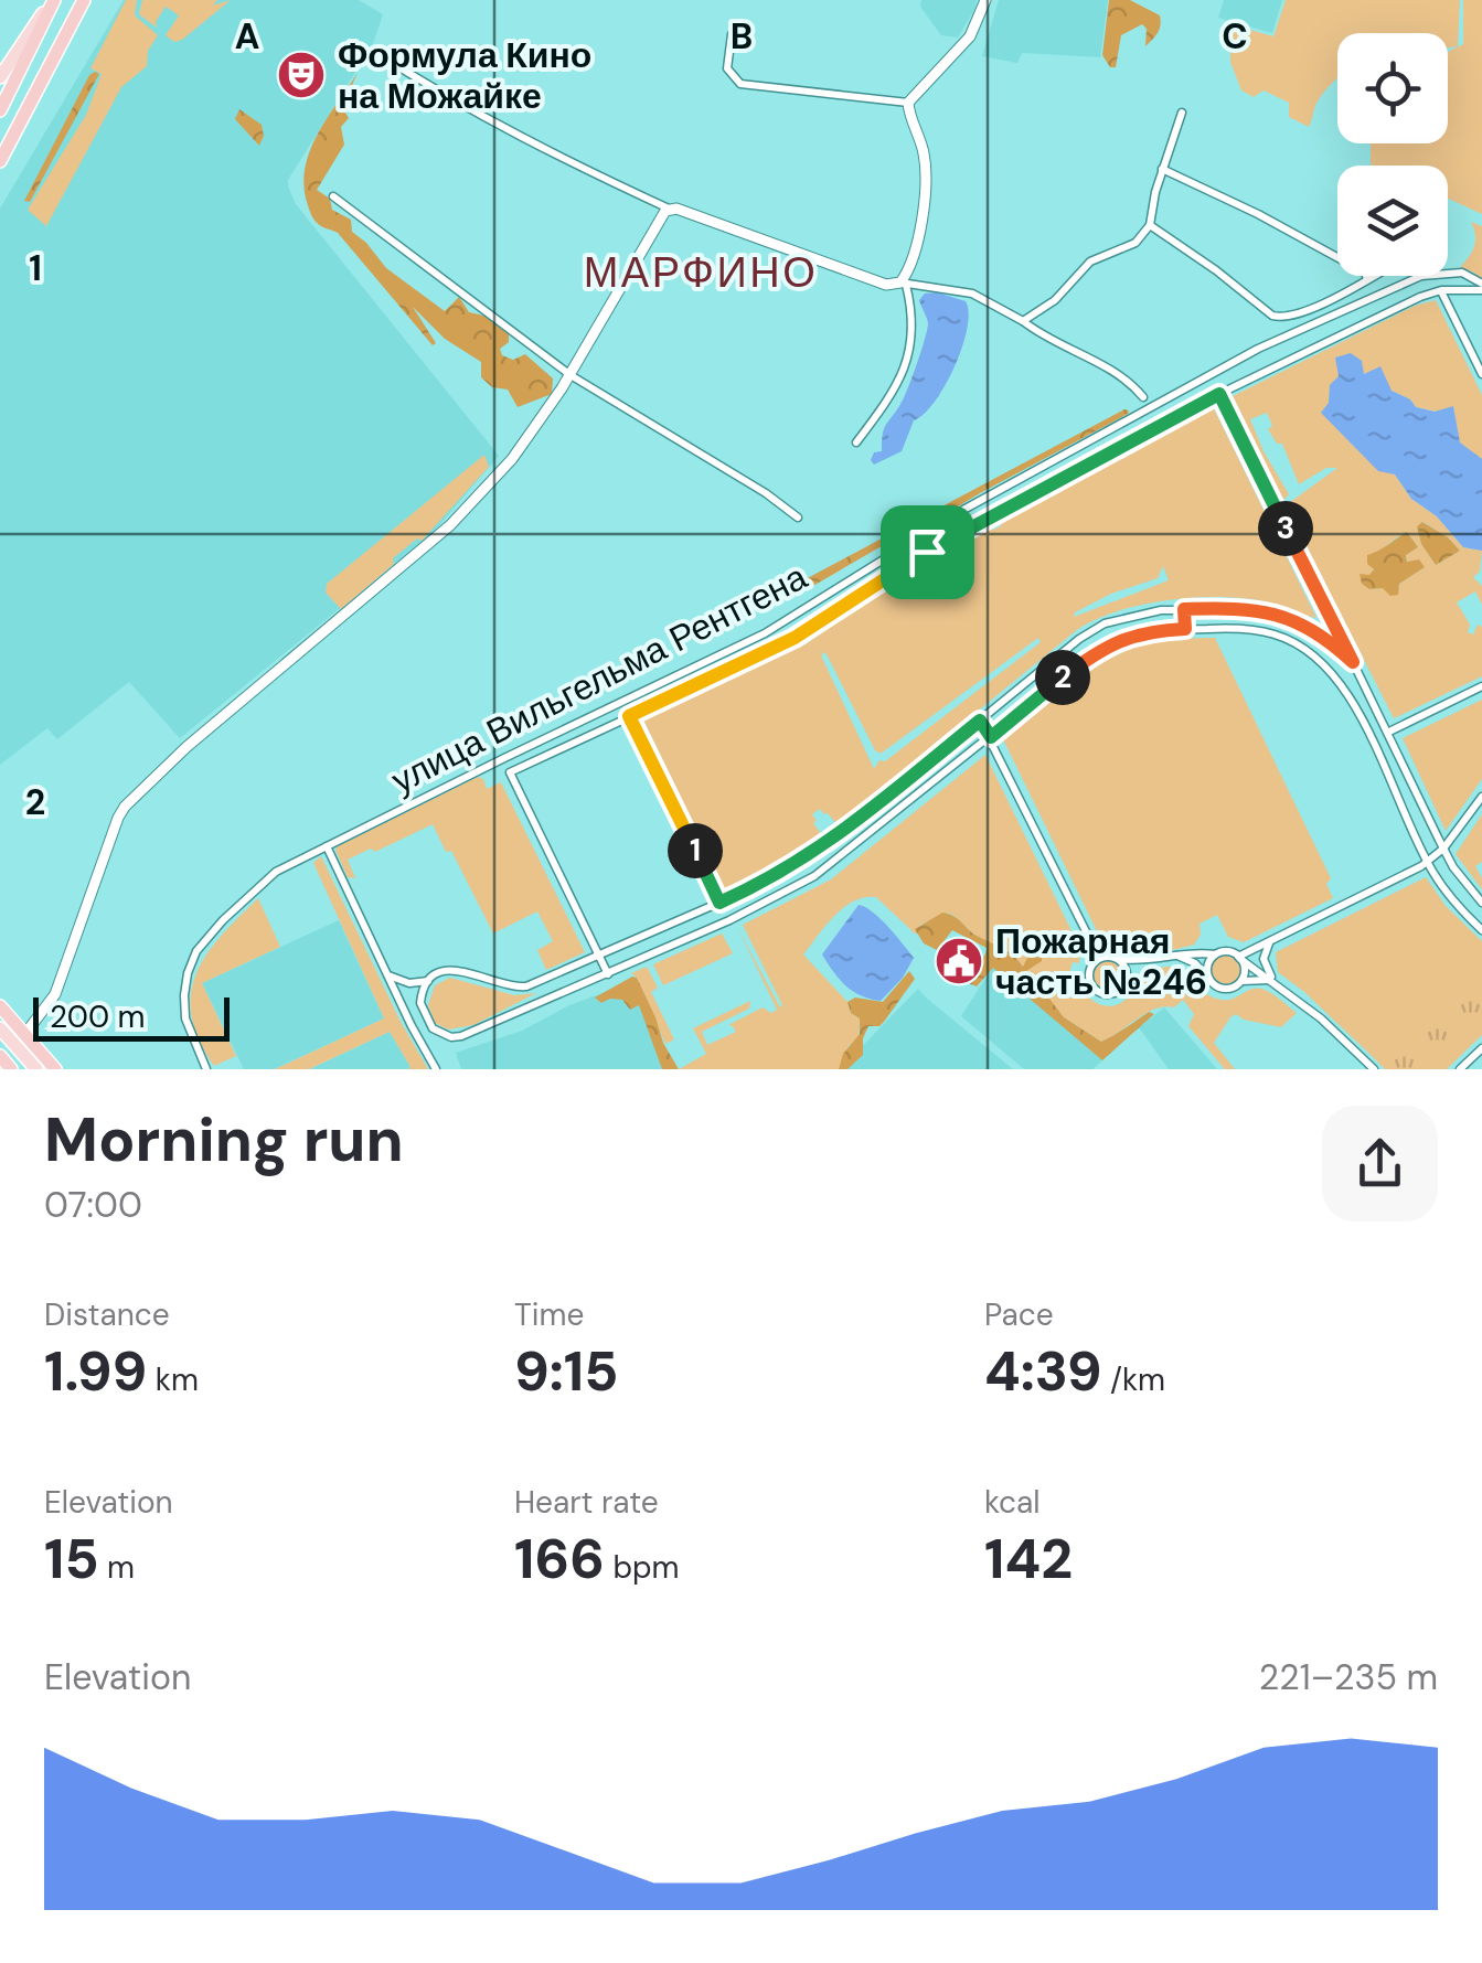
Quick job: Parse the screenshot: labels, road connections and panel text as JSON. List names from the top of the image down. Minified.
{"streets":{"street":["улица Вильгельма Рентгена"]},"districts":["МАРФИНО"],"places":{"theatre":["Формула Кино на Можайке"],"public building":["Пожарная часть №246"]},"scale_bar":"200 m","page":{"pins":["3","2","1"],"scale":"200 m","heading":["Morning run","07:00"],"stats":[["Distance","1.99 km"],["Time","9:15"],["Pace","4:39 /km"],["Elevation","15 m"],["Heart rate","166 bpm"],["kcal","142"]],"chart":["Elevation","221–235 m"]},"grid":{"columns":["A","B","C"],"rows":["1","2"]}}
